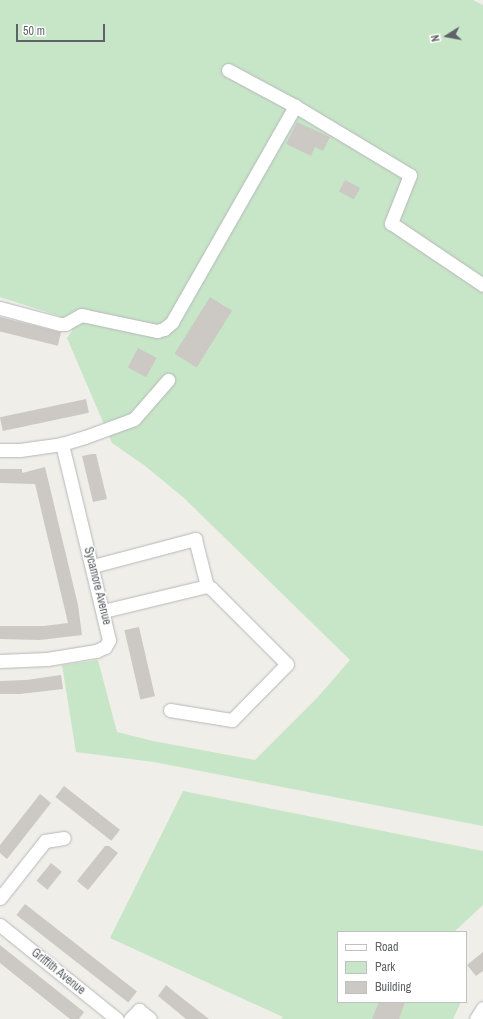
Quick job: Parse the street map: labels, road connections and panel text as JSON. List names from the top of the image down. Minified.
{"streets":{"street":["Sycamore Avenue","Griffith Avenue"]},"legend":["Road","Park","Building"],"scale_bar":"50 m","north":"left"}
